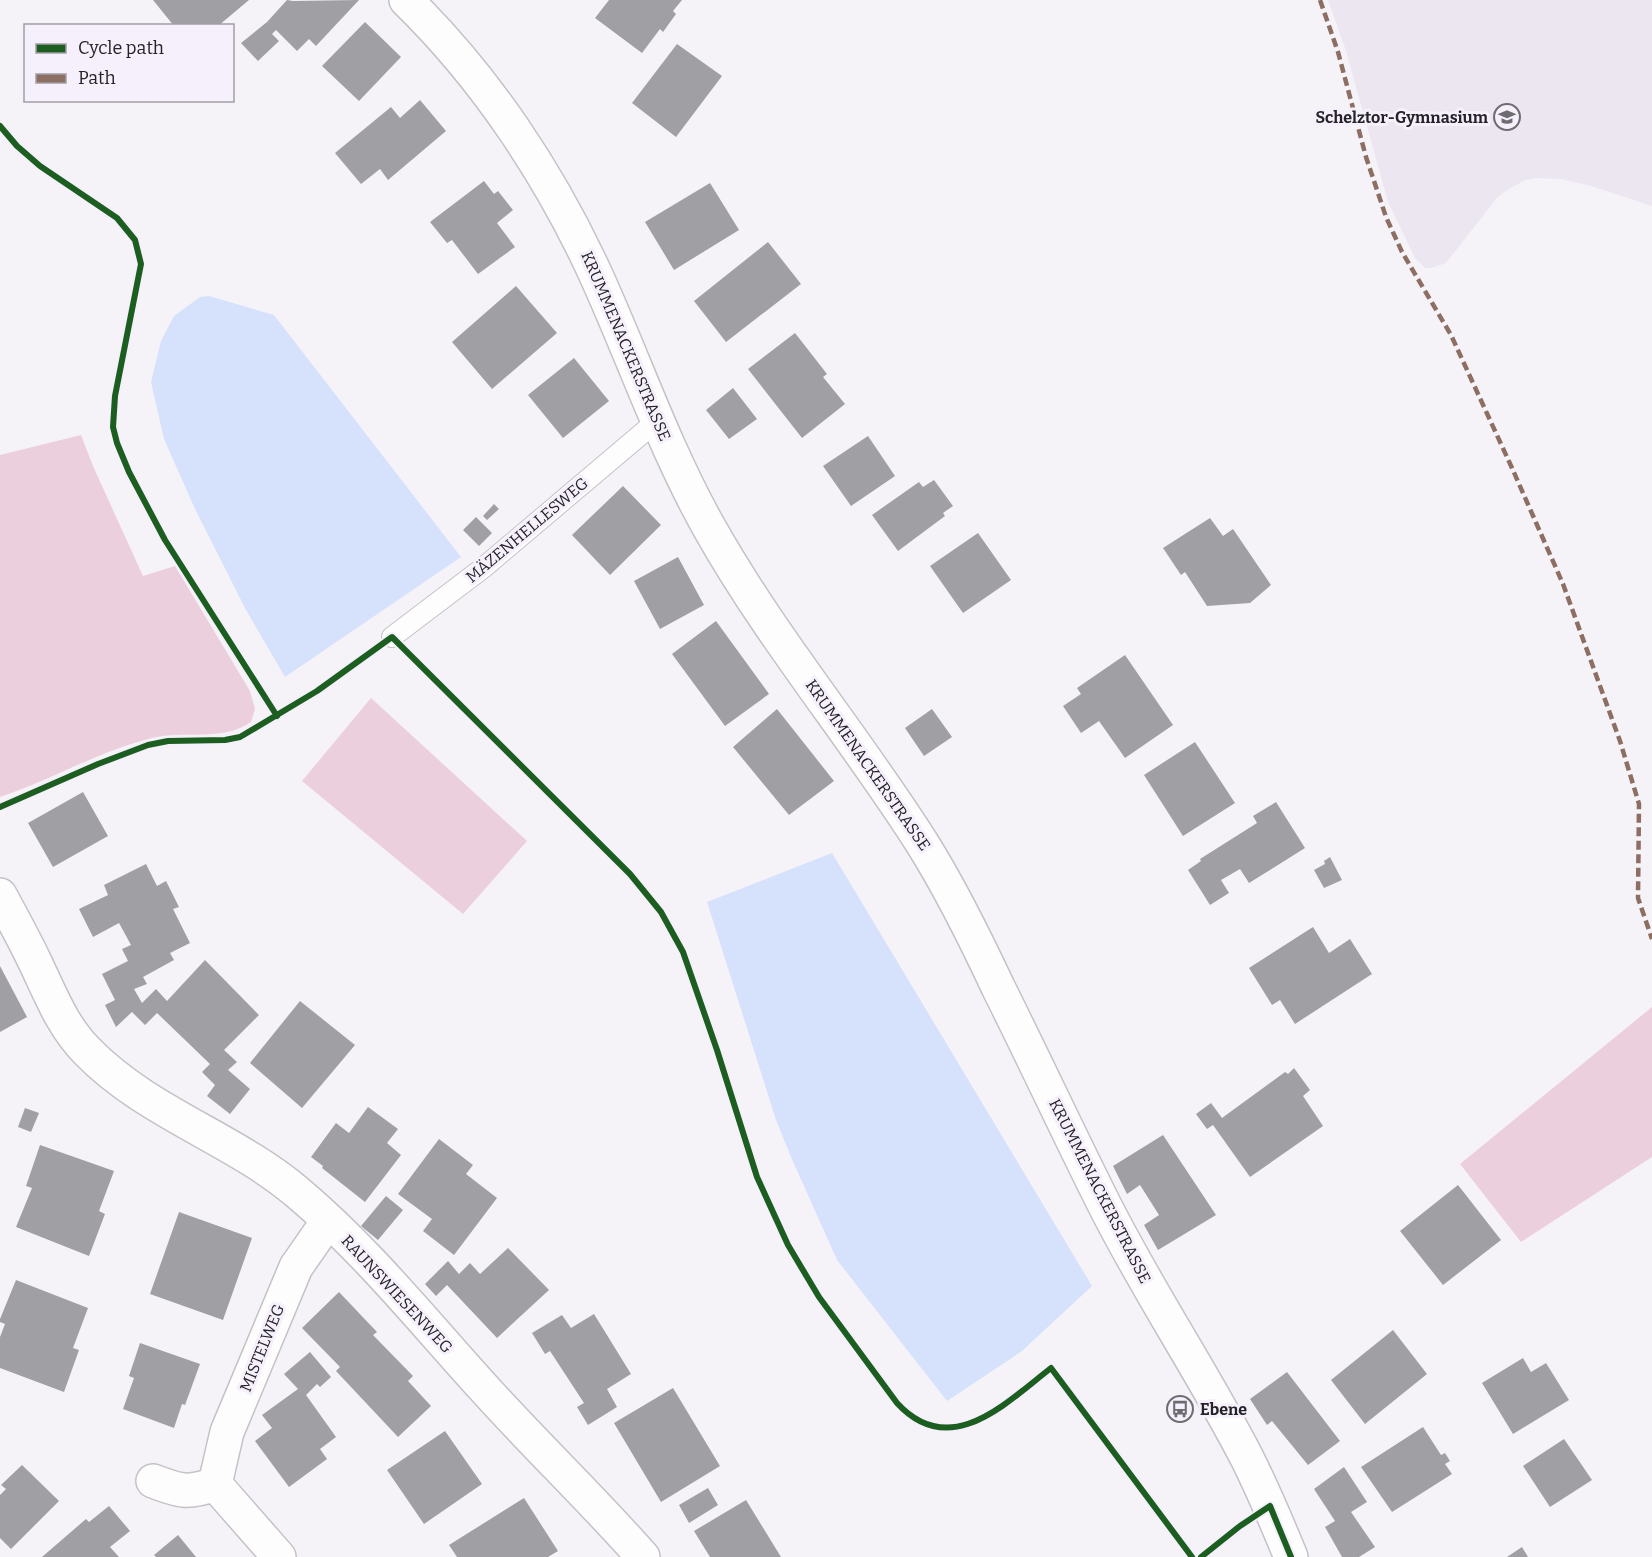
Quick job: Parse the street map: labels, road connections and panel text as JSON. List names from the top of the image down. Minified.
{"streets":{"main road":["KRUMMENACKERSTRASSE","RAUNSWIESENWEG","MISTELWEG"],"lane":["MÄZENHELLESWEG"]},"crossings":[["KRUMMENACKERSTRASSE","MÄZENHELLESWEG"],["RAUNSWIESENWEG","MISTELWEG"]],"places":{"school or university":["Schelztor-Gymnasium"],"bus stop":["Ebene"]},"legend":["Cycle path","Path"]}
